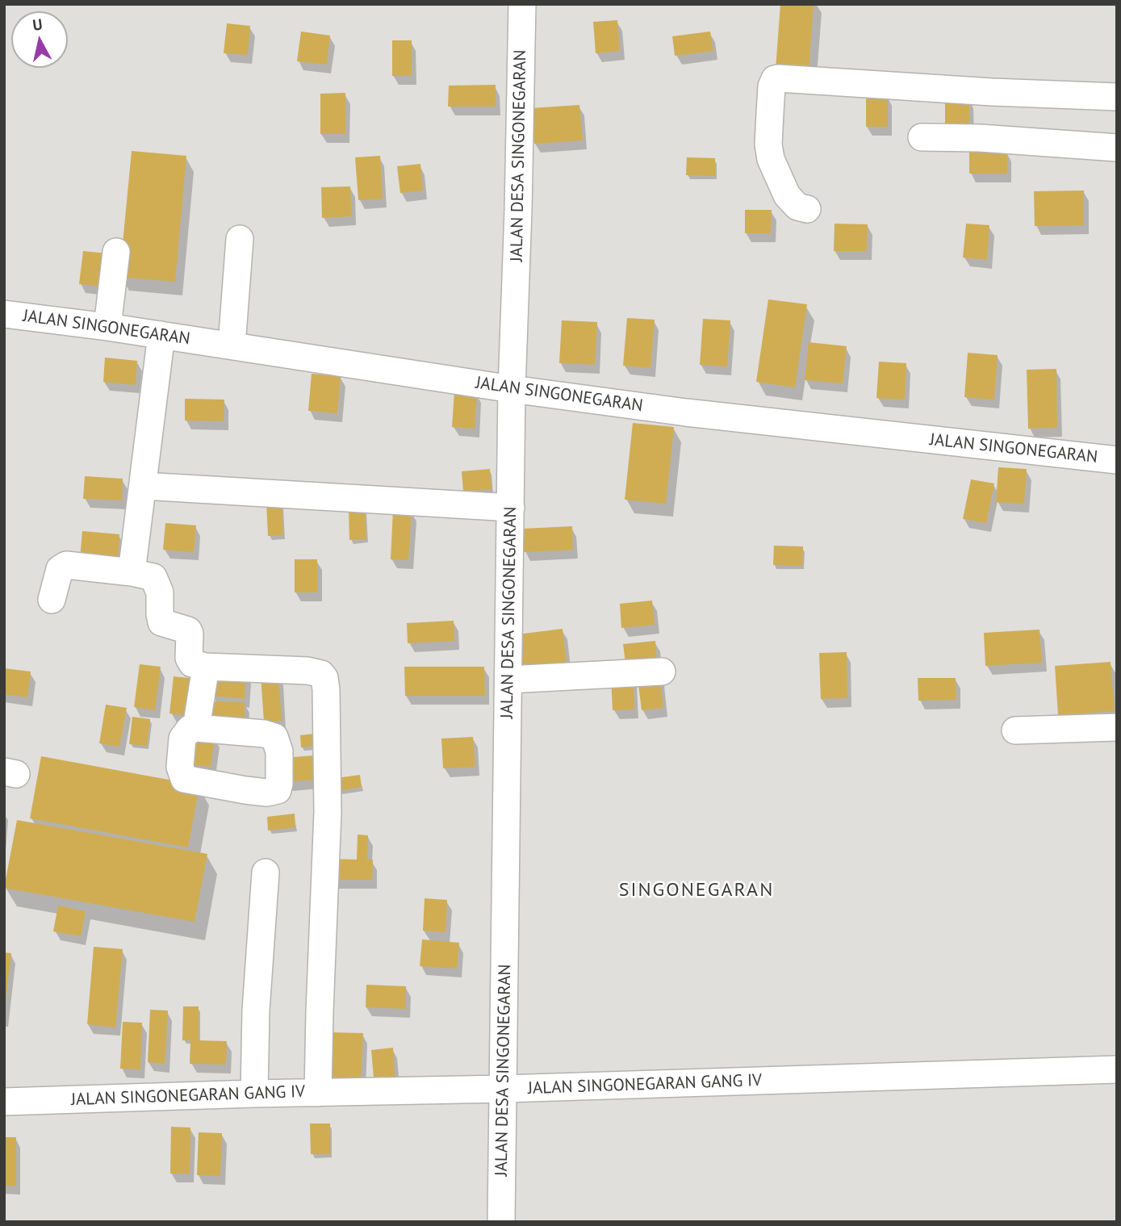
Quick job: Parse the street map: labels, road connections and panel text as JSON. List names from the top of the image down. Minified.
{"streets":{"street":["JALAN DESA SINGONEGARAN","JALAN SINGONEGARAN","JALAN SINGONEGARAN GANG IV"]},"crossings":[["JALAN DESA SINGONEGARAN","JALAN SINGONEGARAN"],["JALAN DESA SINGONEGARAN","JALAN SINGONEGARAN GANG IV"]],"districts":["SINGONEGARAN"],"north":"top"}
